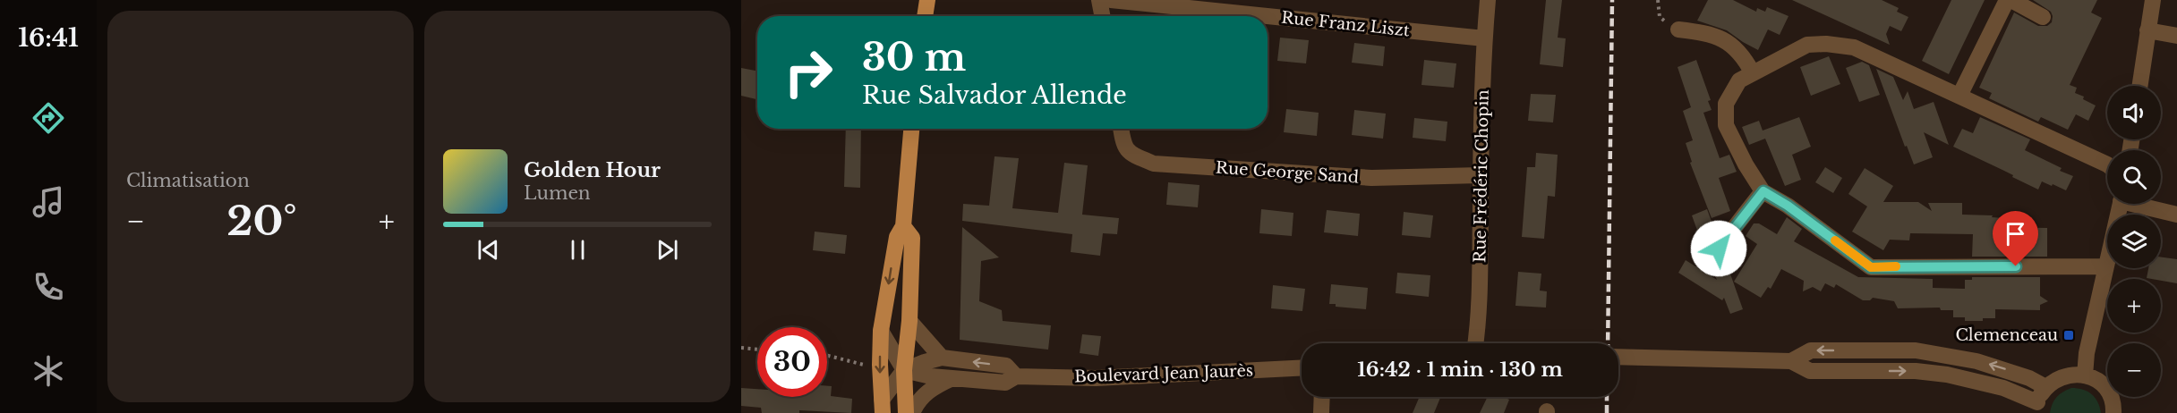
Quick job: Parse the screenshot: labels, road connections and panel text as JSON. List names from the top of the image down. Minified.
{"streets":{"street":["Rue Franz Liszt","Rue George Sand","Rue Frédéric Chopin","Boulevard Jean Jaurès"]},"crossings":[["Rue Franz Liszt","Rue Frédéric Chopin"],["Rue George Sand","Rue Frédéric Chopin"]],"places":{"transit":["Clemenceau"]},"page":{"tabs":"16:41","tile":"Climatisation","turn":["30 m","Rue Salvador Allende"],"map_buttons":["+","−"],"song":["Golden Hour","Lumen"],"heat":["−","20°","+"],"limit":"30","trip":"16:42 · 1 min · 130 m"}}
